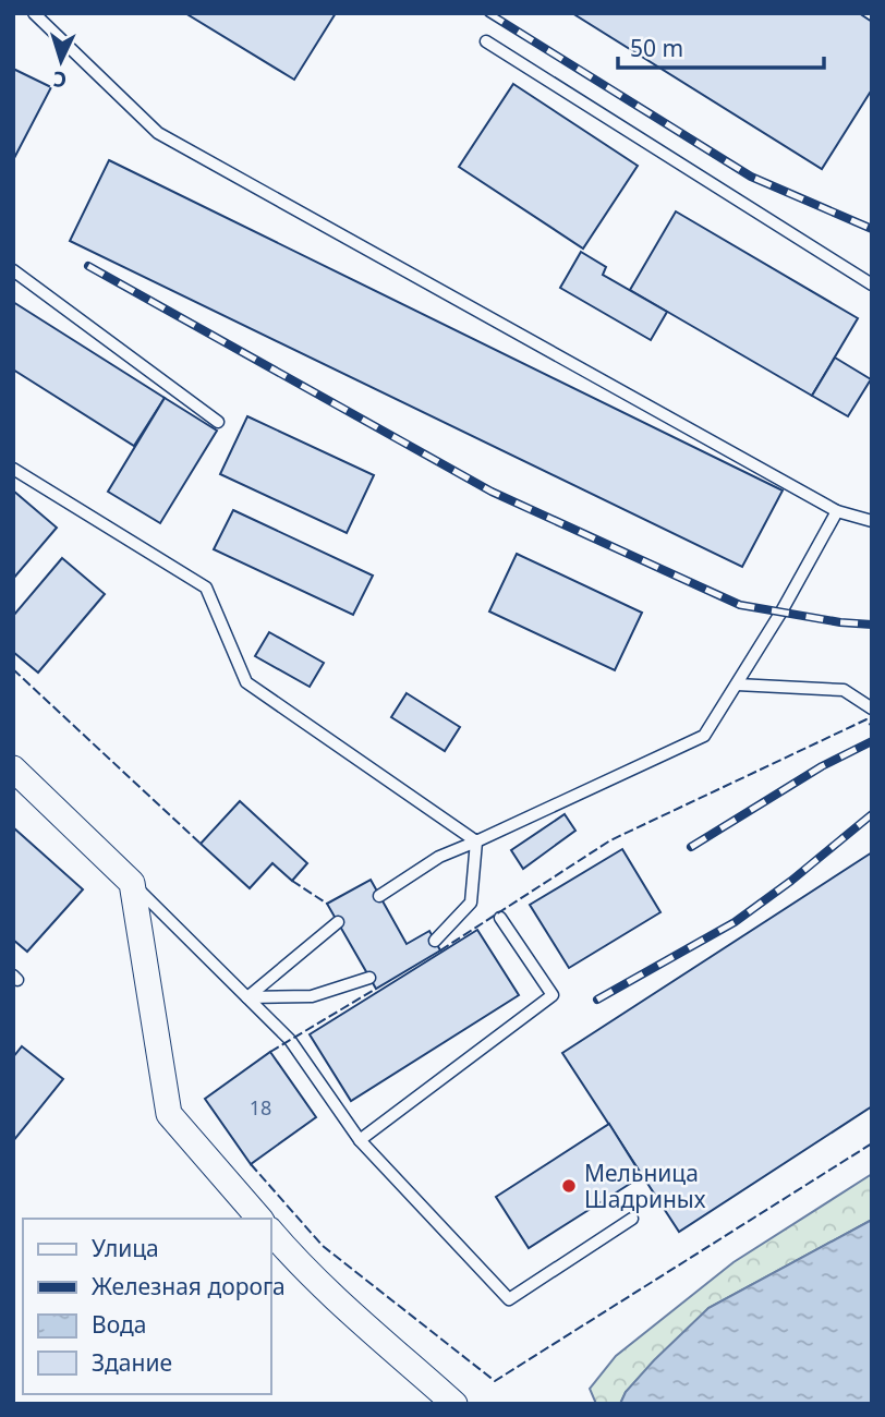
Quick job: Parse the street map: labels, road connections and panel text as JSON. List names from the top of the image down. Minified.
{"places":["Мельница Шадриных"],"house_numbers":["18"],"legend":["Улица","Железная дорога","Вода","Здание"],"scale_bar":"50 m","north":"bottom"}
